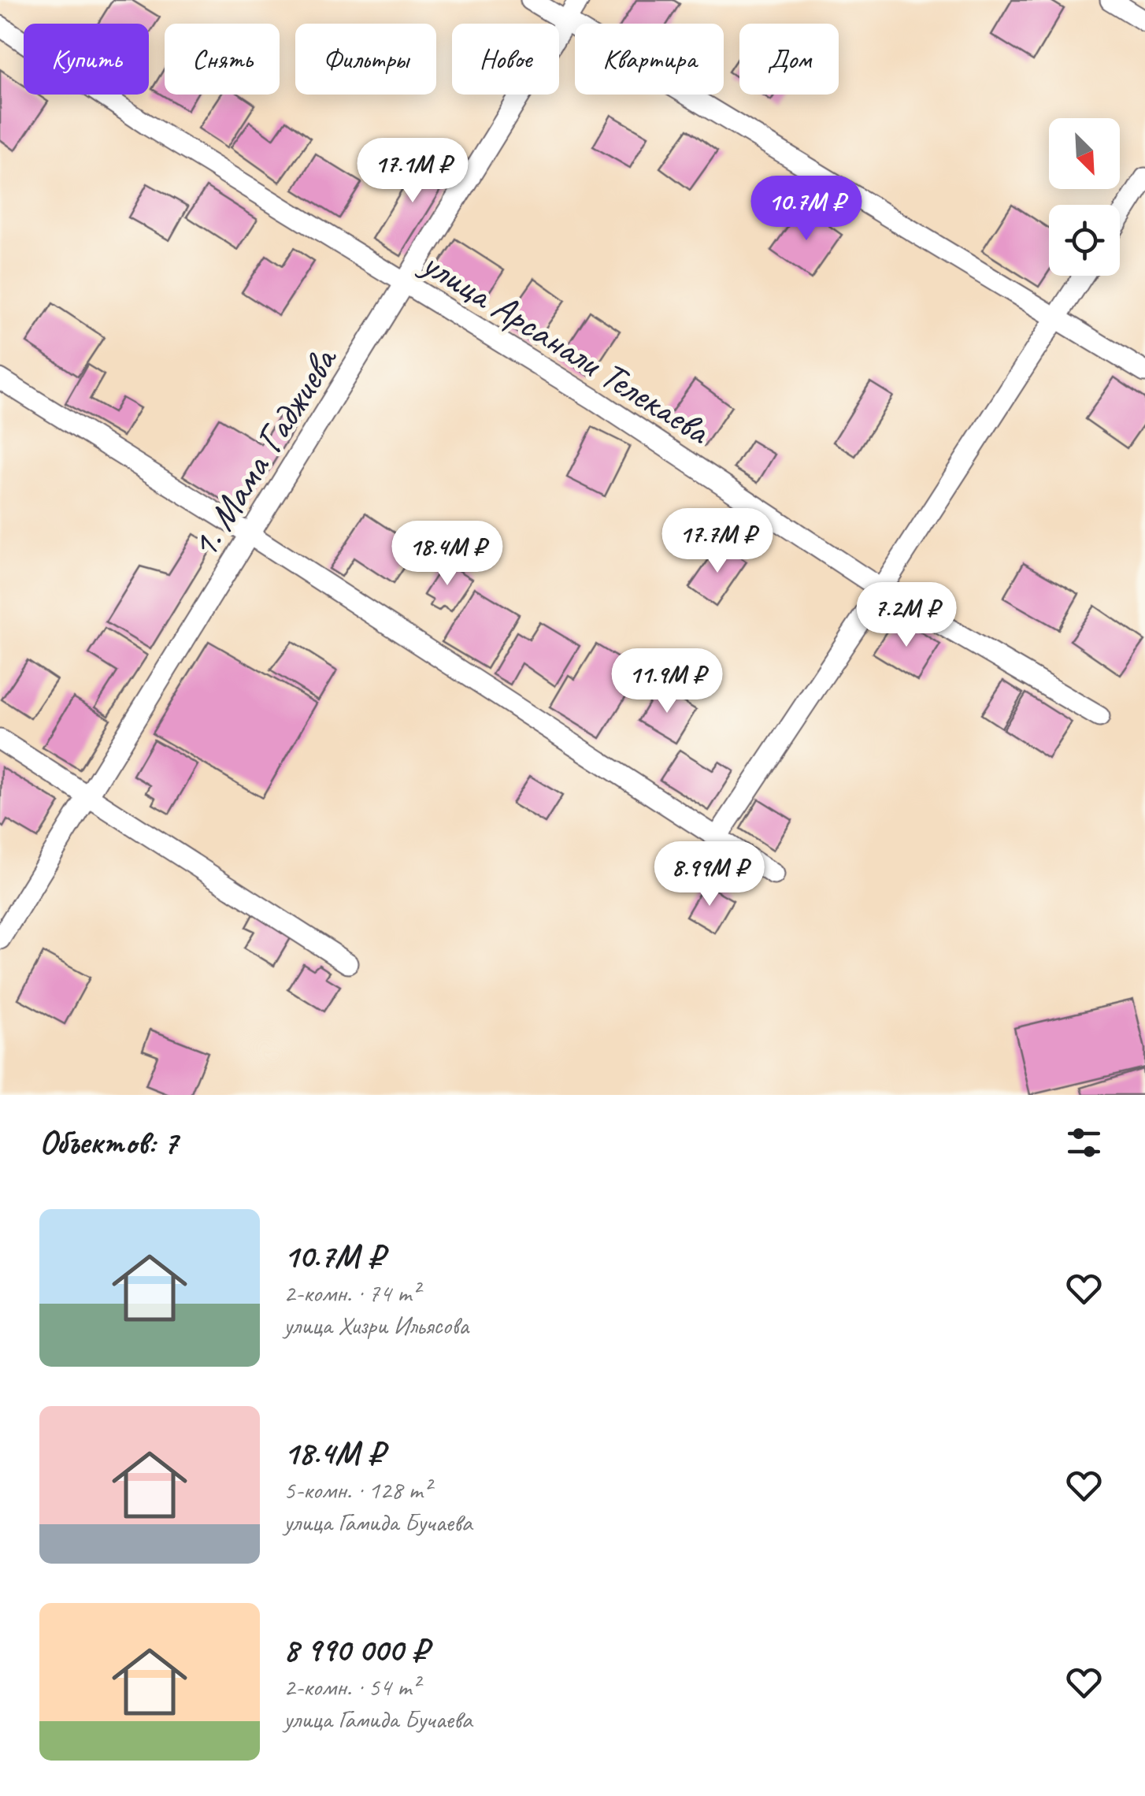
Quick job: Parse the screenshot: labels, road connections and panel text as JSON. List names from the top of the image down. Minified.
{"streets":{"street":["улица Арсанали Телекаева","1. Мама Гаджиева"]},"crossings":[["улица Арсанали Телекаева","1. Мама Гаджиева"]],"north":"bottom right","page":{"chip":["Купить","Снять","Фильтры","Новое","Квартира","Дом"],"price":["17.1M ₽","10.7M ₽","17.7M ₽","18.4M ₽","7.2M ₽","11.9M ₽","8.99M ₽"],"heading":"Объектов: 7","list":[{"name":"10.7M ₽","note":"2-комн. · 74 m² · улица Хизри Ильясова"},{"name":"18.4M ₽","note":"5-комн. · 128 m² · улица Гамида Бучаева"},{"name":"8 990 000 ₽","note":"2-комн. · 54 m² · улица Гамида Бучаева"}]}}
